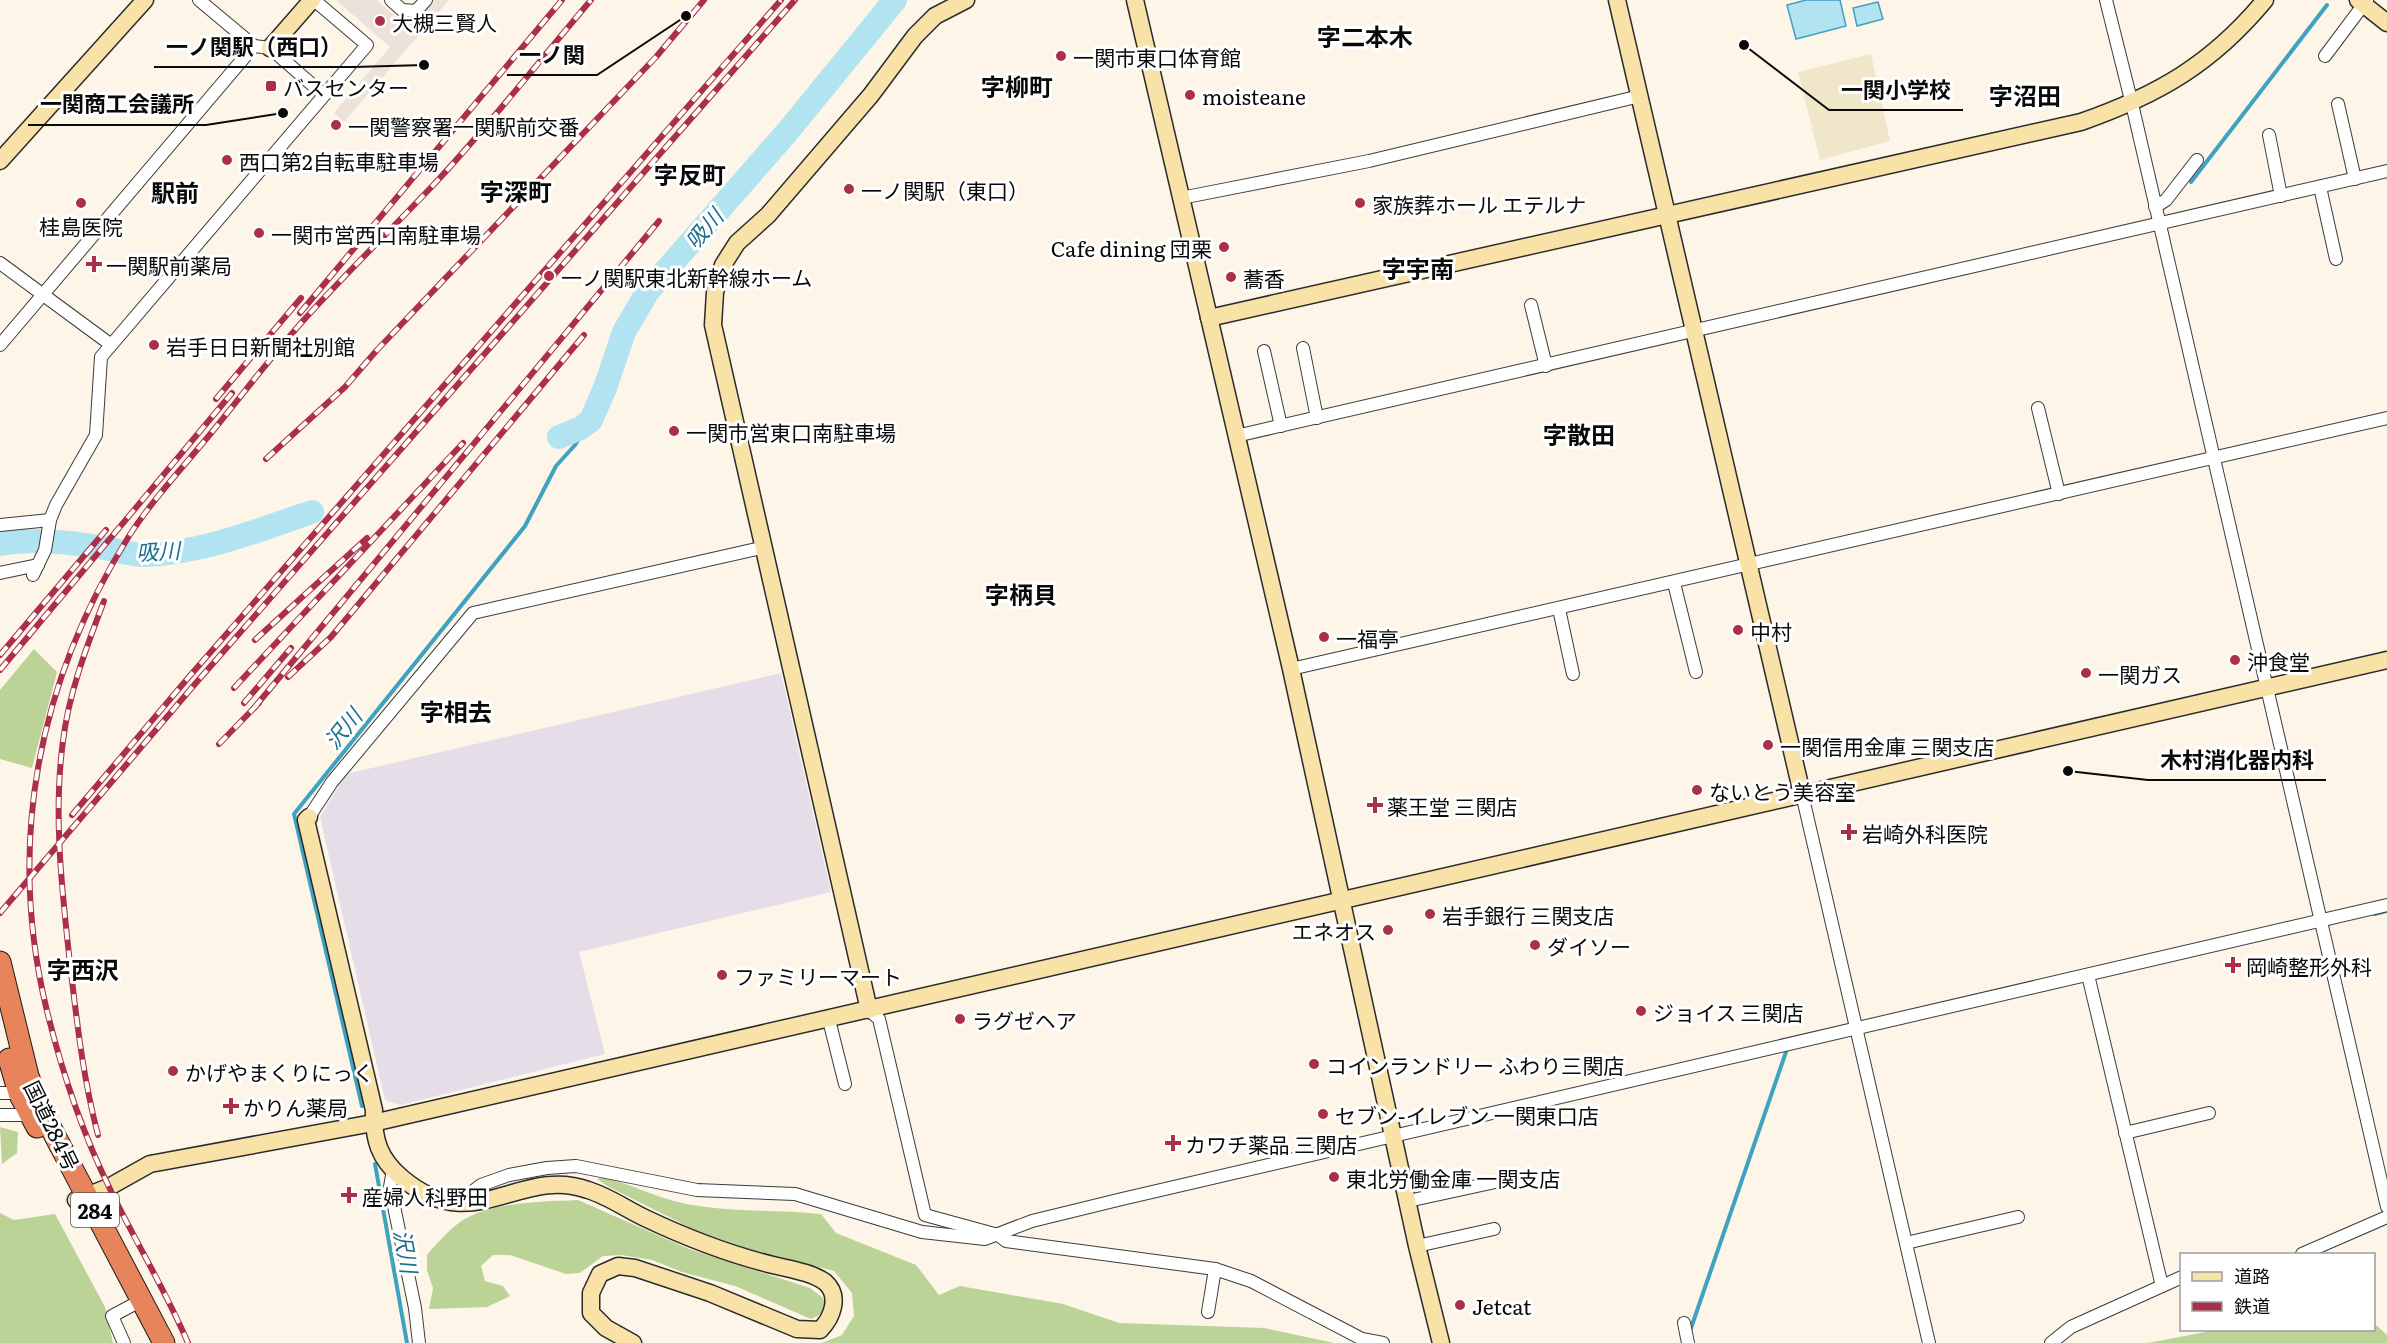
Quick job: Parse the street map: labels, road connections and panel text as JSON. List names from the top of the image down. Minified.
{"streets":{"highway":["国道284号","284"]},"districts":["字二本木","字柳町","字沼田","字反町","字深町","駅前","字宇南","字散田","字柄貝","字相去","字西沢"],"water":["吸川","沢川"],"places":{"other":["一ノ関","大槻三賢人","一関小学校","一関市東口体育館","一ノ関駅（西口）","moisteane","一関商工会議所","一関警察署一関駅前交番","西口第2自転車駐車場","一ノ関駅（東口）","桂島医院","家族葬ホール エテルナ","一関市営西口南駐車場","Cafe dining 団栗","一ノ関駅東北新幹線ホーム","蕎香","岩手日日新聞社別館","一関市営東口南駐車場","中村","一福亭","沖食堂","一関ガス","一関信用金庫 三関支店","木村消化器内科","ないとう美容室","岩手銀行 三関支店","エネオス","ダイソー","ファミリーマート","ジョイス 三関店","ラグゼヘア","コインランドリー ふわり三関店","かげやまくりにっく","セブン-イレブン 一関東口店","東北労働金庫 一関支店","Jetcat"],"transit":["バスセンター"],"health":["一関駅前薬局","薬王堂 三関店","岩崎外科医院","岡崎整形外科","かりん薬局","カワチ薬品 三関店","産婦人科野田"]},"legend":["道路","鉄道"]}
